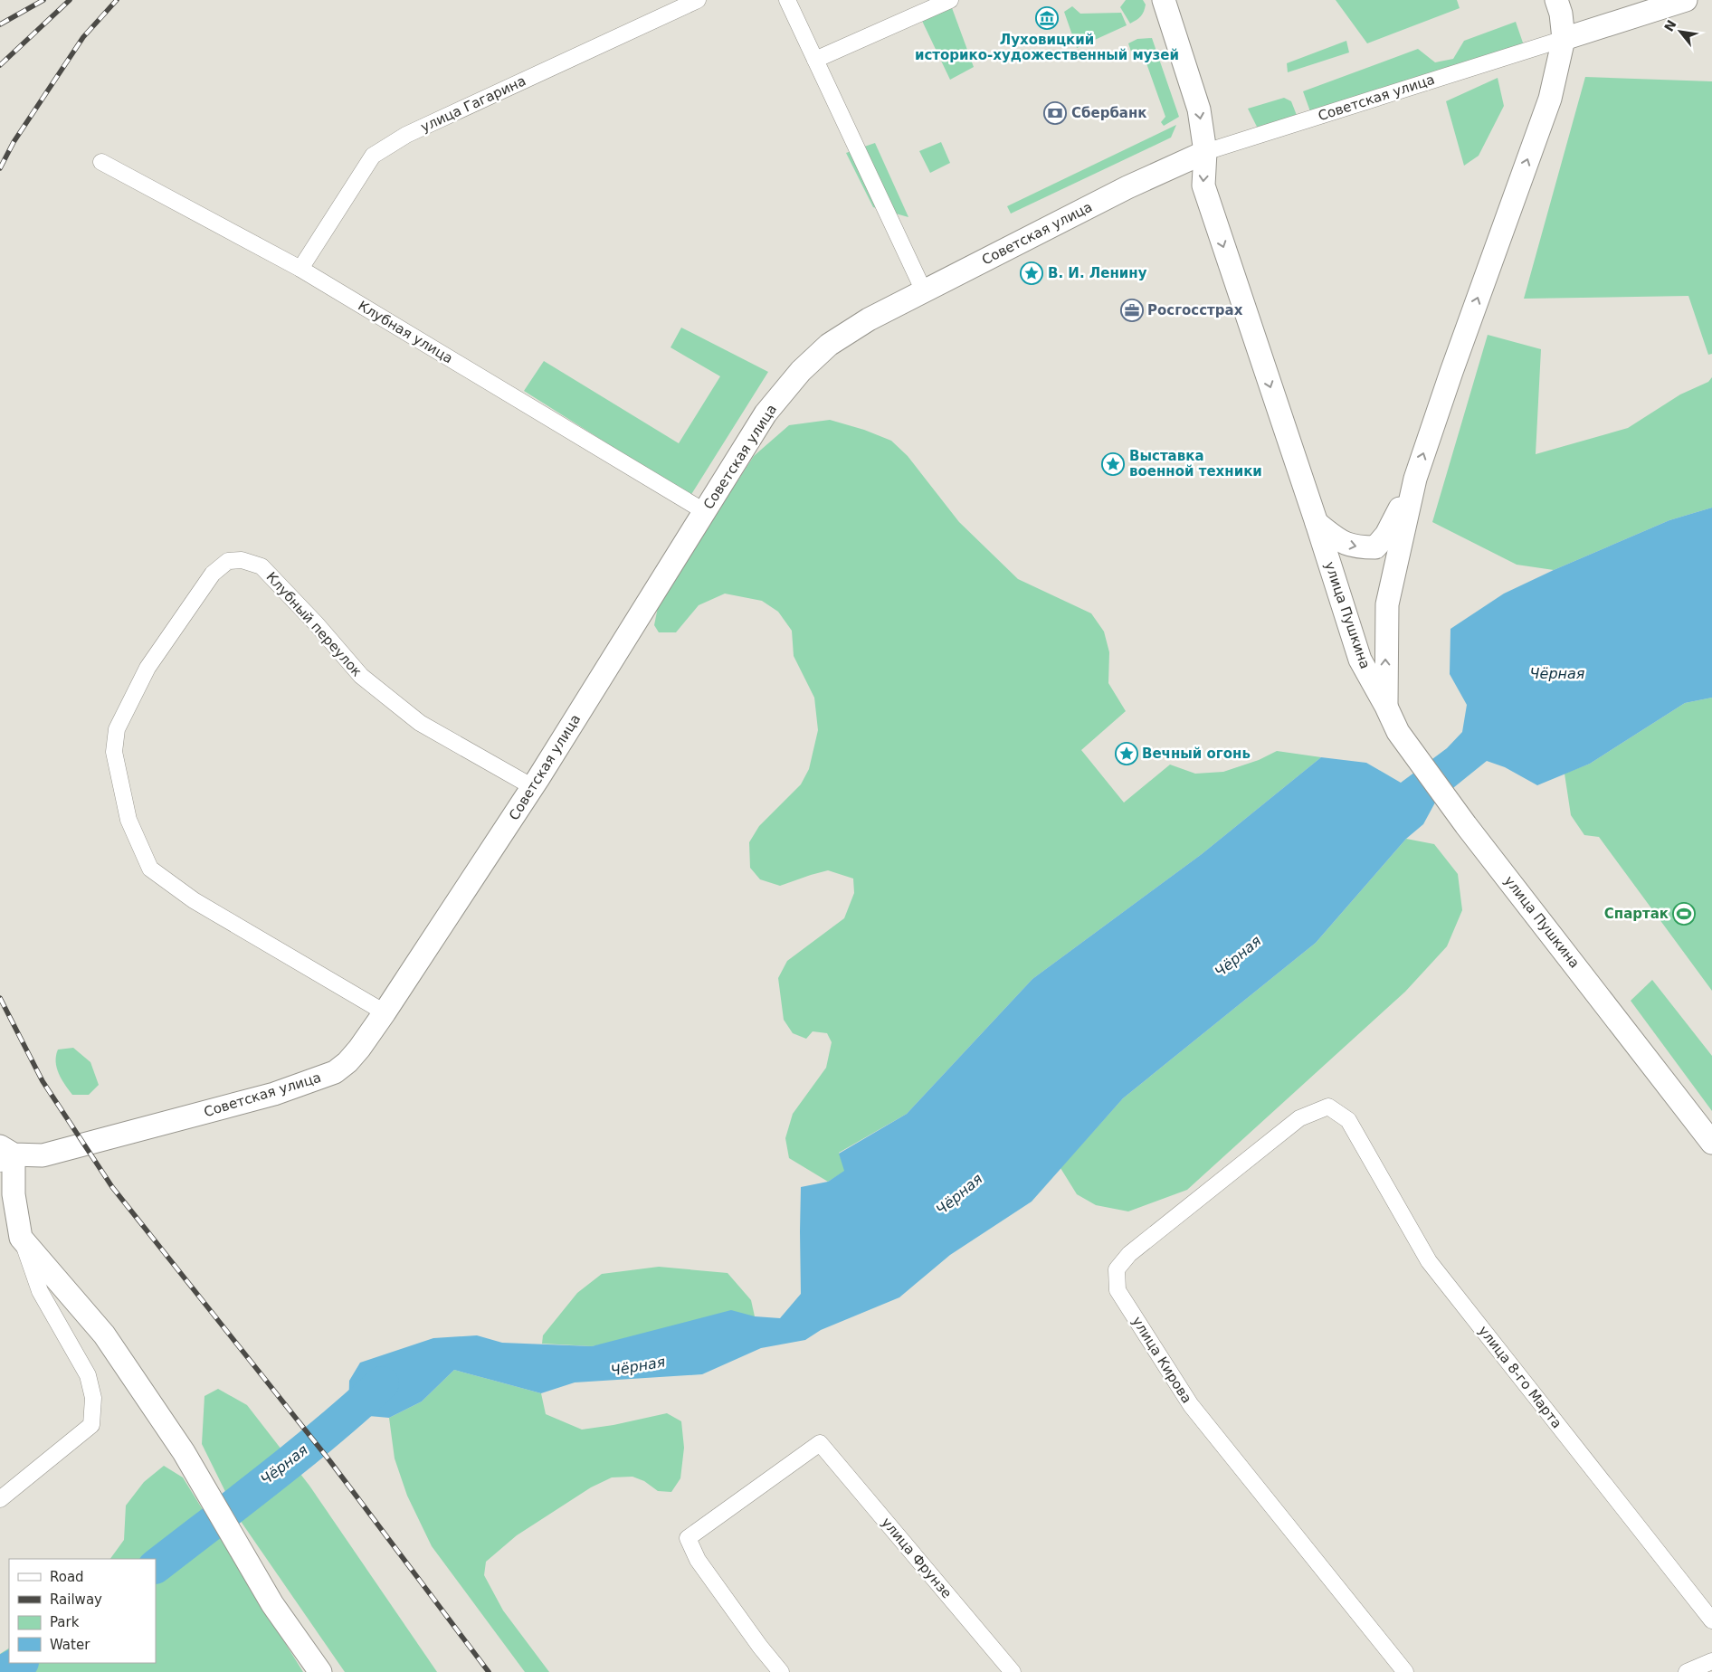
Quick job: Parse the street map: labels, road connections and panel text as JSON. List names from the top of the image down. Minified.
{"streets":{"street":["Советская улица","улица Гагарина","Клубная улица","улица Пушкина","Клубный переулок","улица Кирова","улица 8-го Марта","улица Фрунзе"]},"crossings":[["Советская улица","Клубная улица"],["Советская улица","улица Пушкина"],["Советская улица","Клубный переулок"],["улица Гагарина","Клубная улица"],["улица Кирова","улица 8-го Марта"]],"one_way":["улица Пушкина"],"water":["Чёрная"],"places":{"museum":["Луховицкий историко-художественный музей"],"bank":["Сбербанк"],"place":["В. И. Ленину","Выставка военной техники","Вечный огонь"],"office":["Росгосстрах"],"sports":["Спартак"]},"legend":["Road","Railway","Park","Water"],"north":"top left"}
